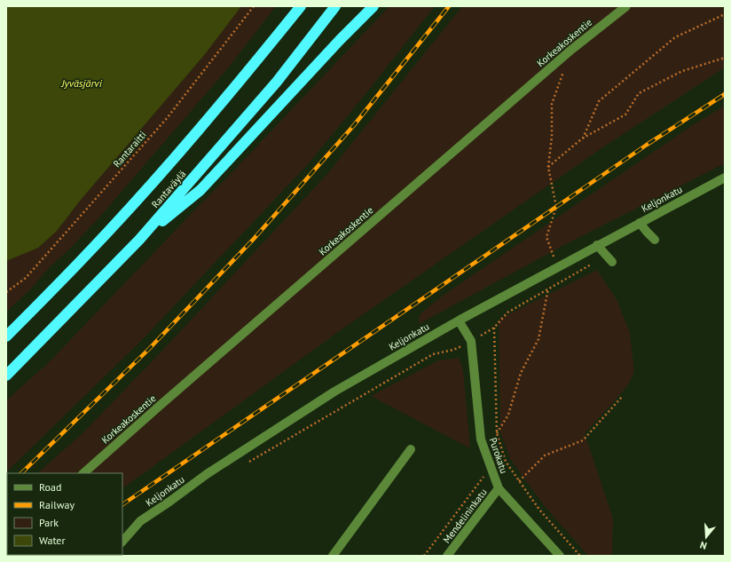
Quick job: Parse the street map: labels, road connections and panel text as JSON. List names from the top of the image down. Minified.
{"streets":{"highway":["Rantaväylä"],"street":["Korkeakoskentie","Keljonkatu","Purokatu","Mendelininkatu"],"path":["Rantaraitti"]},"crossings":[["Keljonkatu","Purokatu"],["Purokatu","Mendelininkatu"]],"water":["Jyväsjärvi"],"legend":["Road","Railway","Park","Water"],"north":"bottom"}
